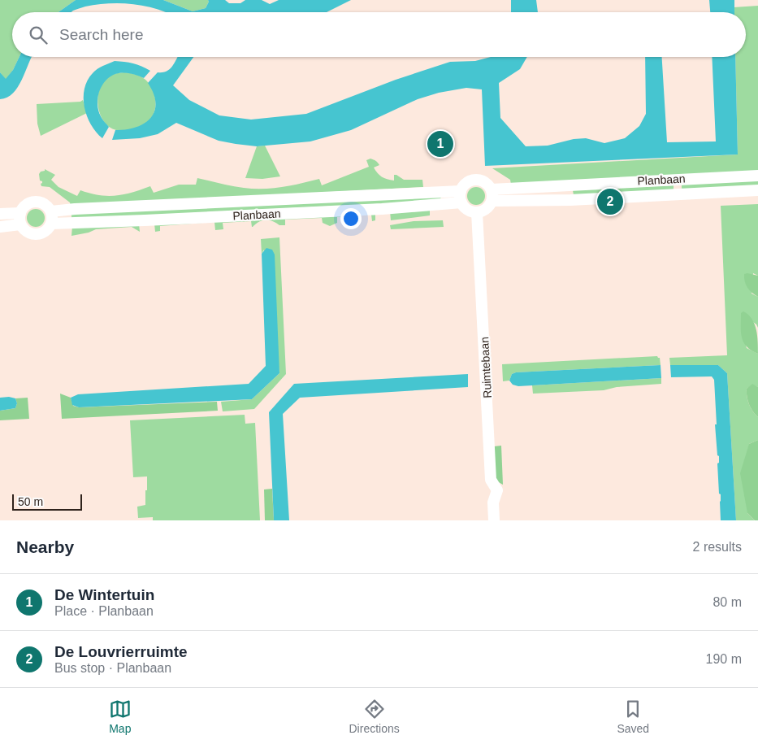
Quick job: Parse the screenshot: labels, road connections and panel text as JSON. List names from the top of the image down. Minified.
{"streets":{"street":["Planbaan","Ruimtebaan"]},"crossings":[["Planbaan","Ruimtebaan"]],"scale_bar":"50 m","page":{"search":"Search here","pins":["1","2"],"scale":"50 m","heading":["Nearby","2 results"],"list":[{"mark":"1","name":"De Wintertuin","note":"Place · Planbaan","value":"80 m"},{"mark":"2","name":"De Louvrierruimte","note":"Bus stop · Planbaan","value":"190 m"}],"nav":["Map","Directions","Saved"]}}
